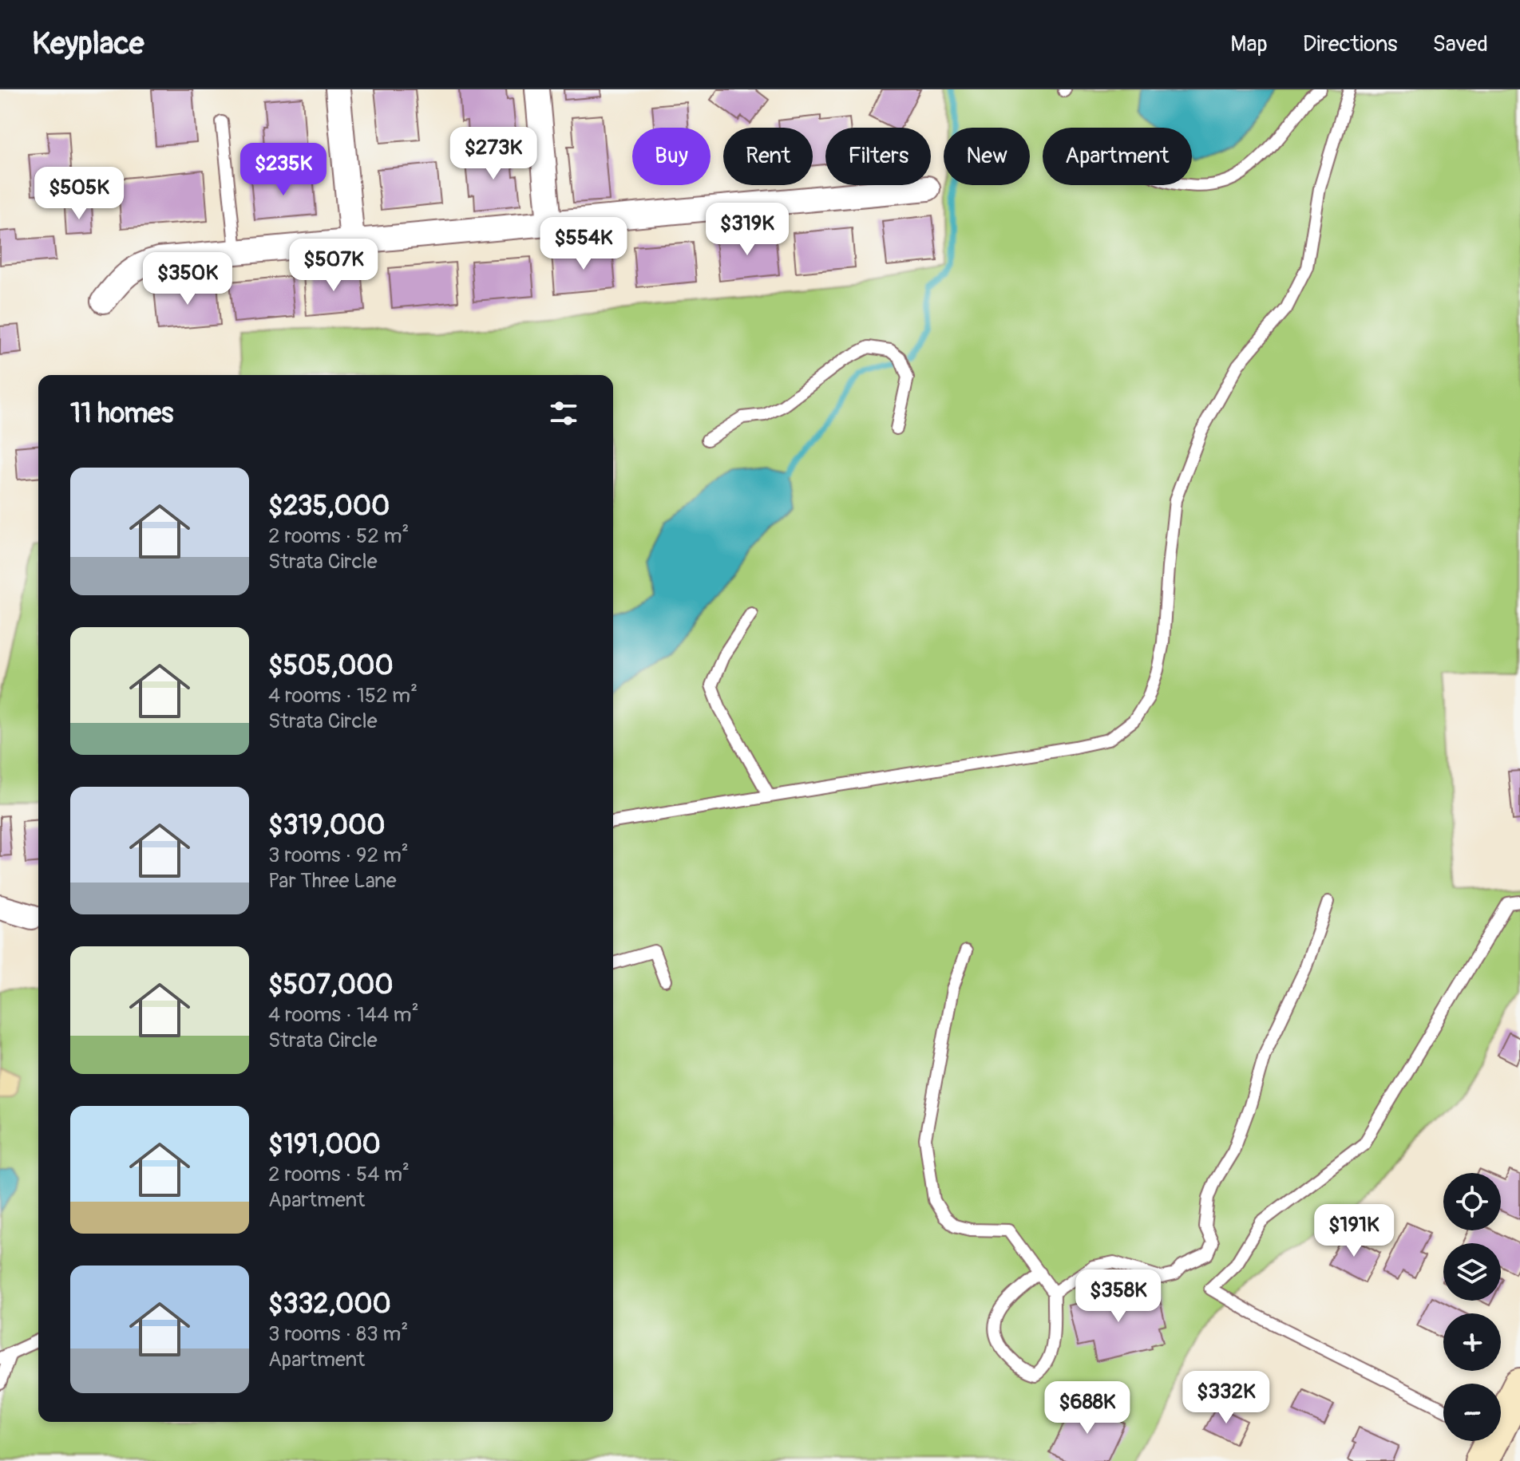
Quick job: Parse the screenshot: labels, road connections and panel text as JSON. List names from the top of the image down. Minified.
{"page":{"header":"Keyplace","nav":["Map","Directions","Saved"],"price":["$273K","$235K","$505K","$319K","$554K","$507K","$350K","$191K","$358K","$332K","$688K"],"chip":["Buy","Rent","Filters","New","Apartment"],"heading":"11 homes","list":[{"name":"$235,000","note":"2 rooms · 52 m² · Strata Circle"},{"name":"$505,000","note":"4 rooms · 152 m² · Strata Circle"},{"name":"$319,000","note":"3 rooms · 92 m² · Par Three Lane"},{"name":"$507,000","note":"4 rooms · 144 m² · Strata Circle"},{"name":"$191,000","note":"2 rooms · 54 m² · Apartment"},{"name":"$332,000","note":"3 rooms · 83 m² · Apartment"}],"map_buttons":["+","−"]}}
